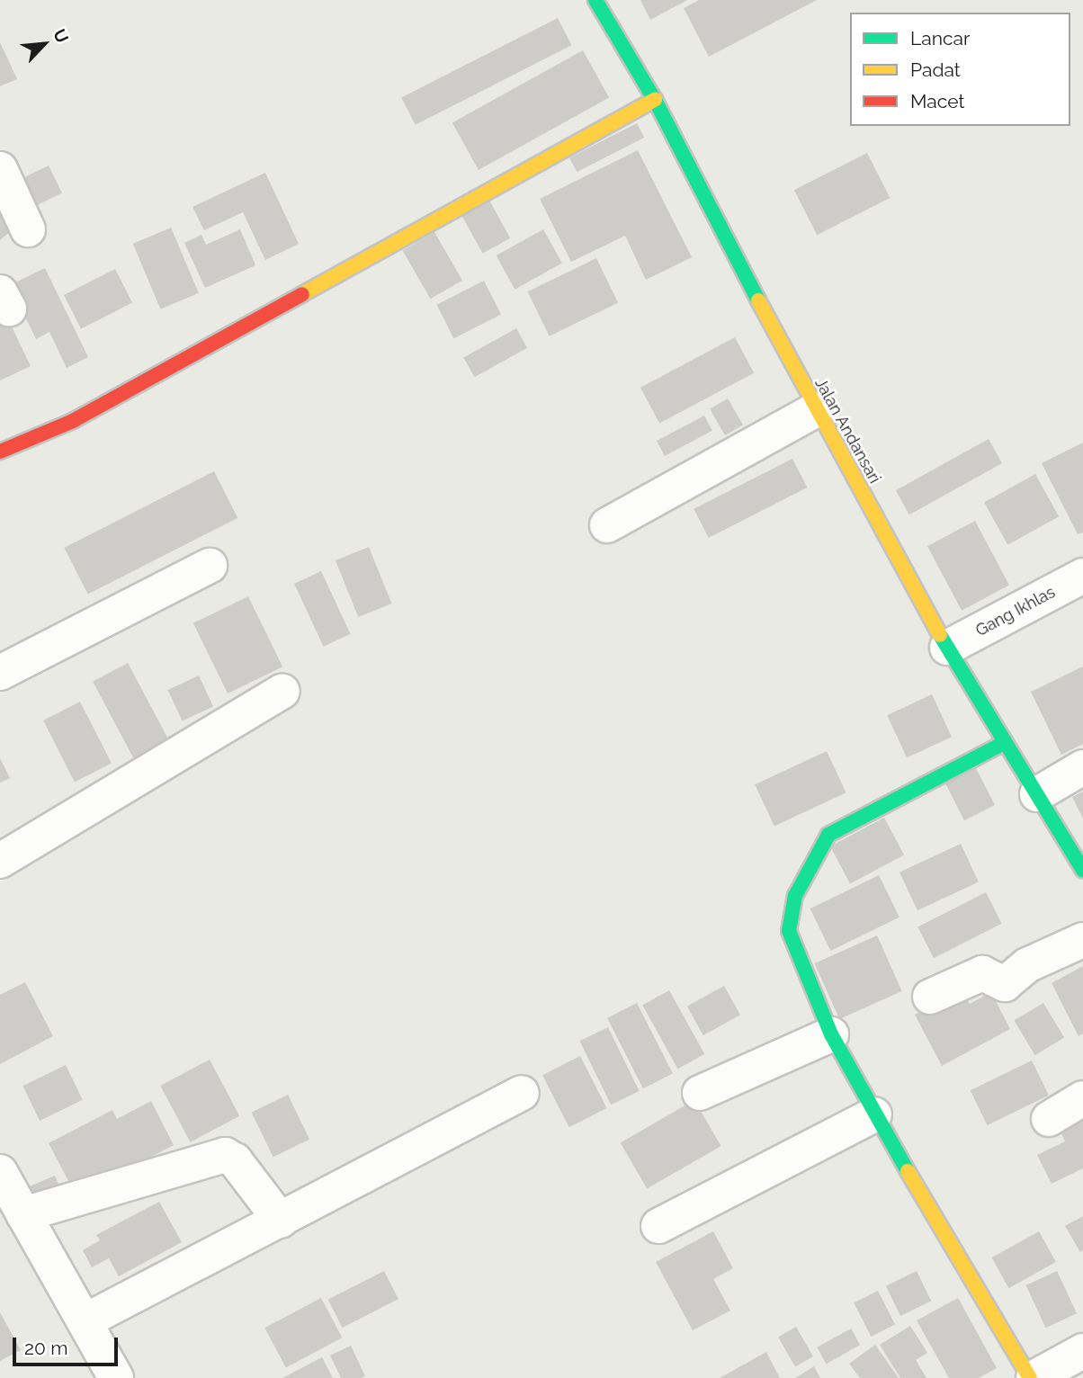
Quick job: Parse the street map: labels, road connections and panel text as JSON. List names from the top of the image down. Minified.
{"streets":{"street":["Jalan Andansari","Gang Ikhlas"]},"crossings":[["Jalan Andansari","Gang Ikhlas"]],"legend":["Lancar","Padat","Macet"],"scale_bar":"20 m","north":"top right"}
